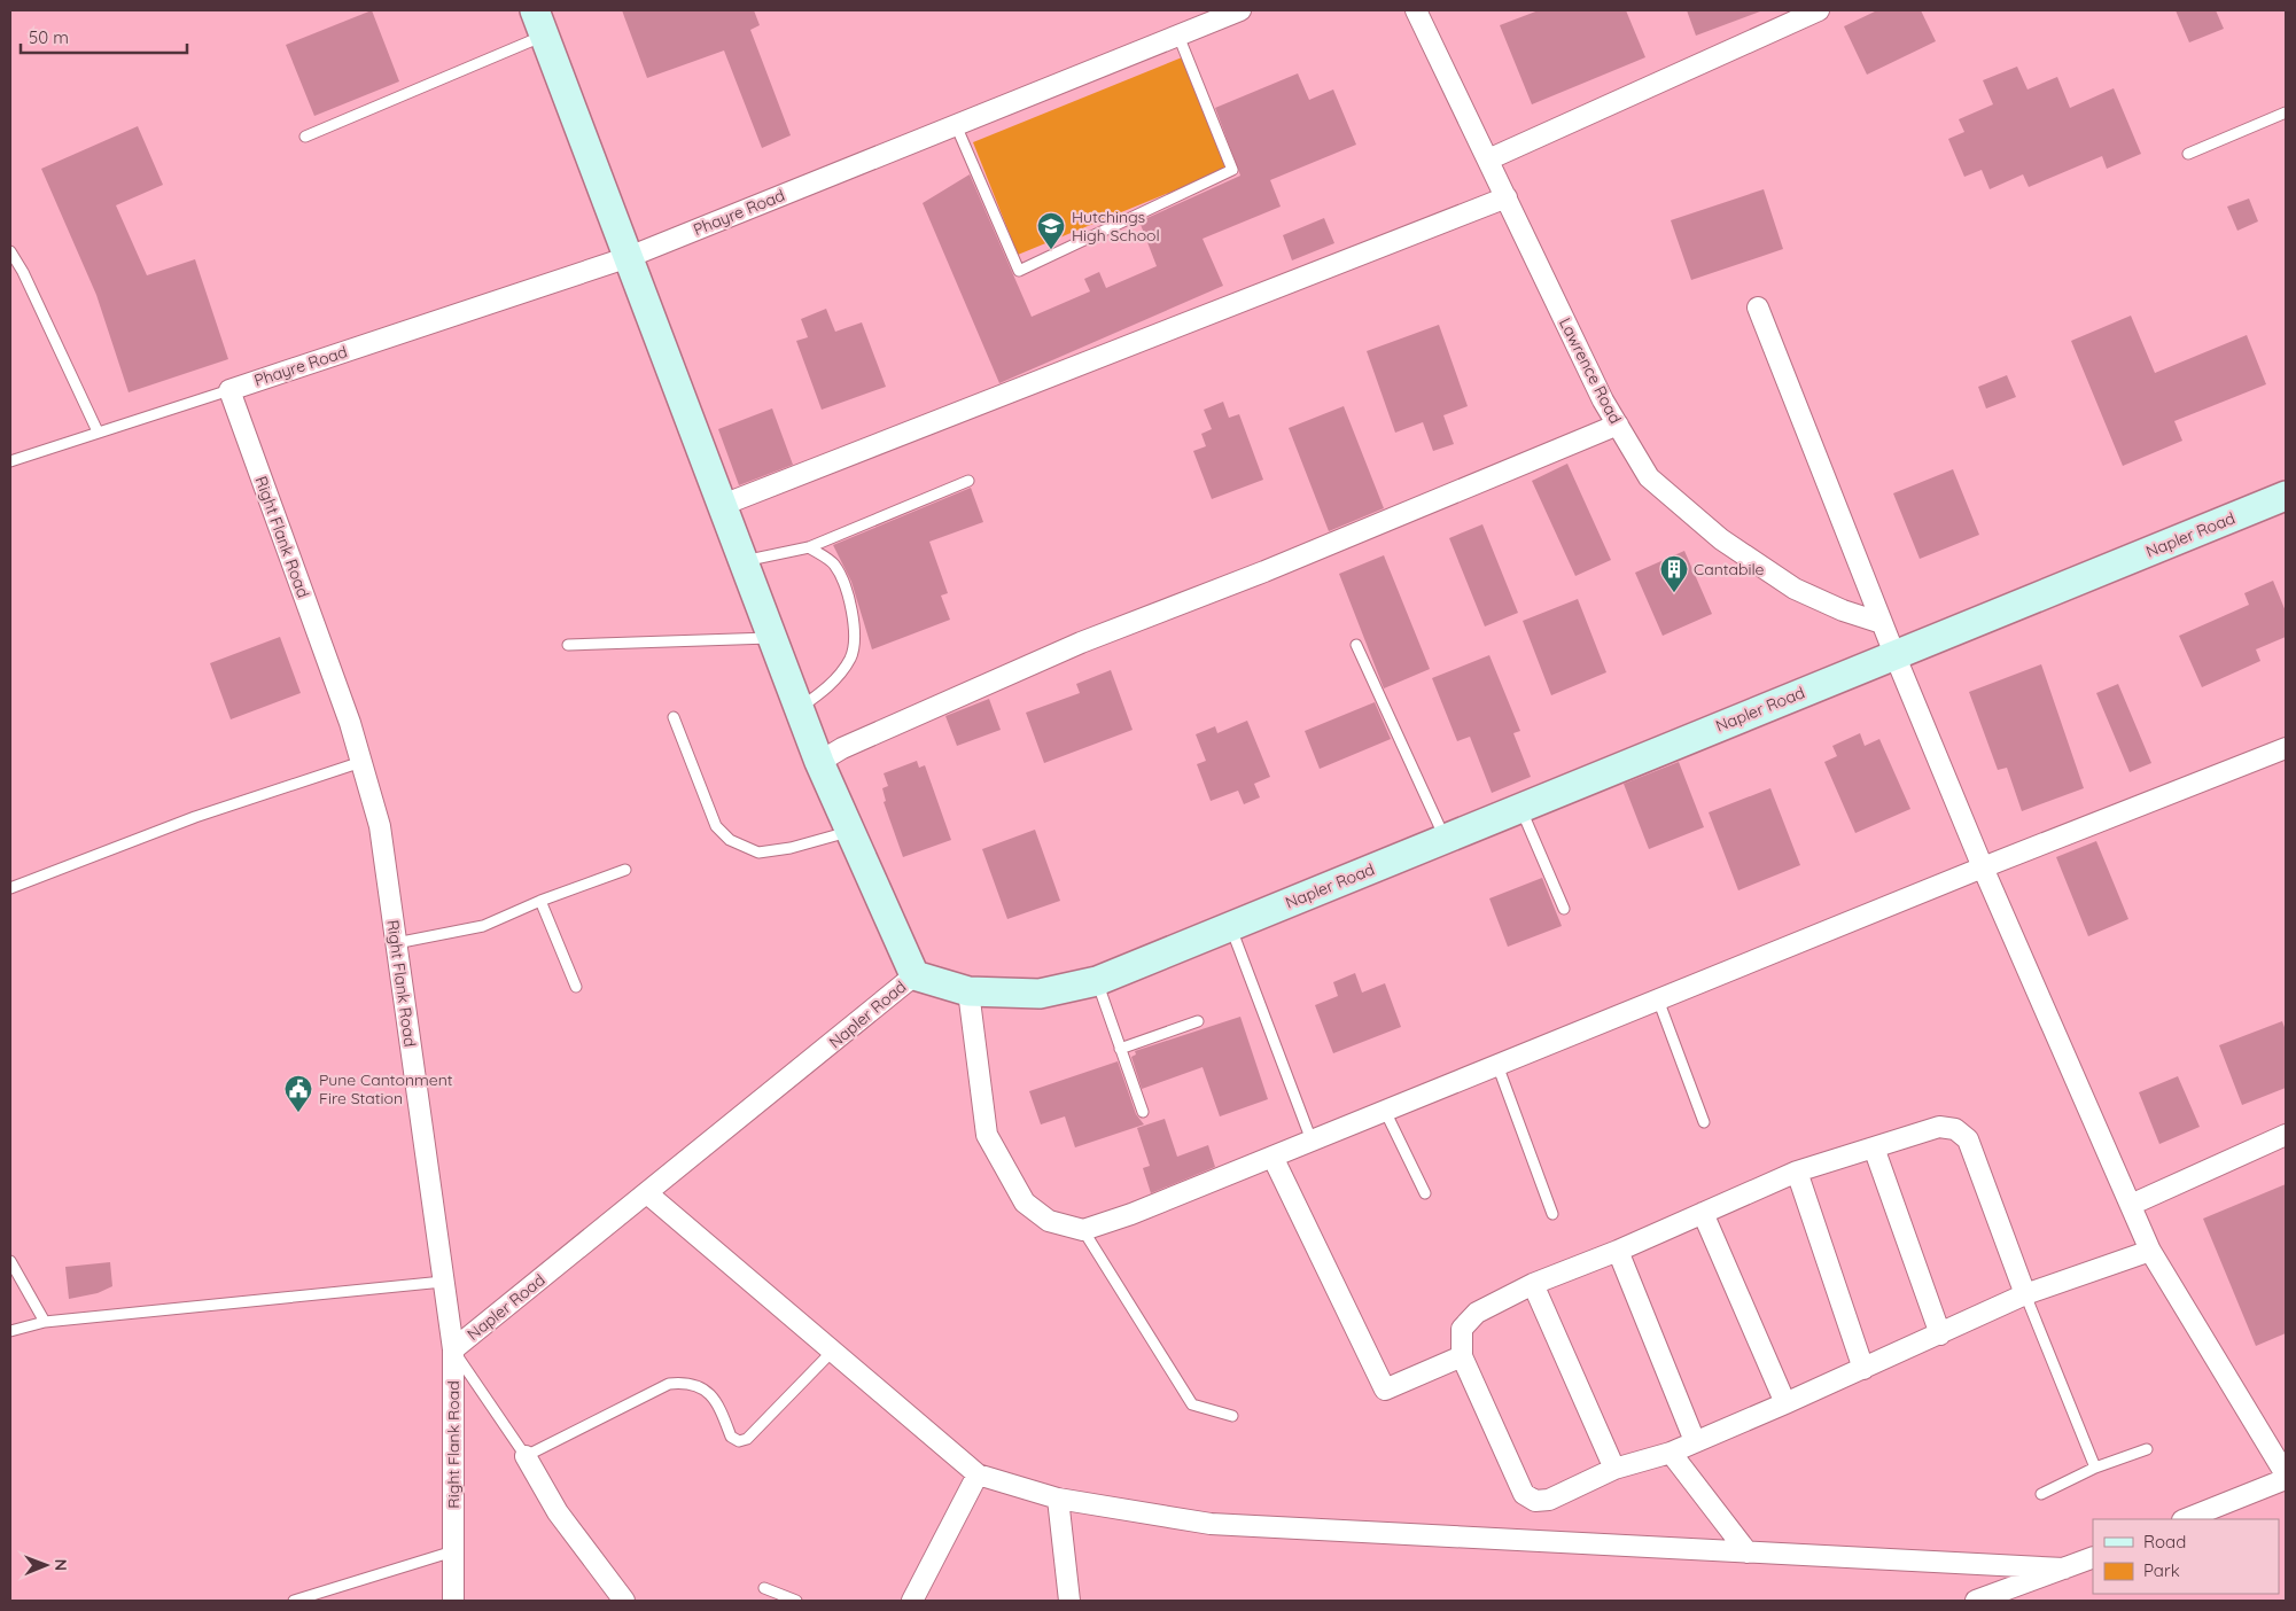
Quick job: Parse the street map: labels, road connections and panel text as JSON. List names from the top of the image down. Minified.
{"streets":{"street":["Phayre Road","Lawrence Road","Napler Road","Right Flank Road"]},"crossings":[["Phayre Road","Right Flank Road"],["Napler Road","Right Flank Road"]],"places":{"school or university":["Hutchings High School"],"building":["Cantabile"],"public building":["Pune Cantonment Fire Station"]},"legend":["Road","Park"],"scale_bar":"50 m","north":"right"}
